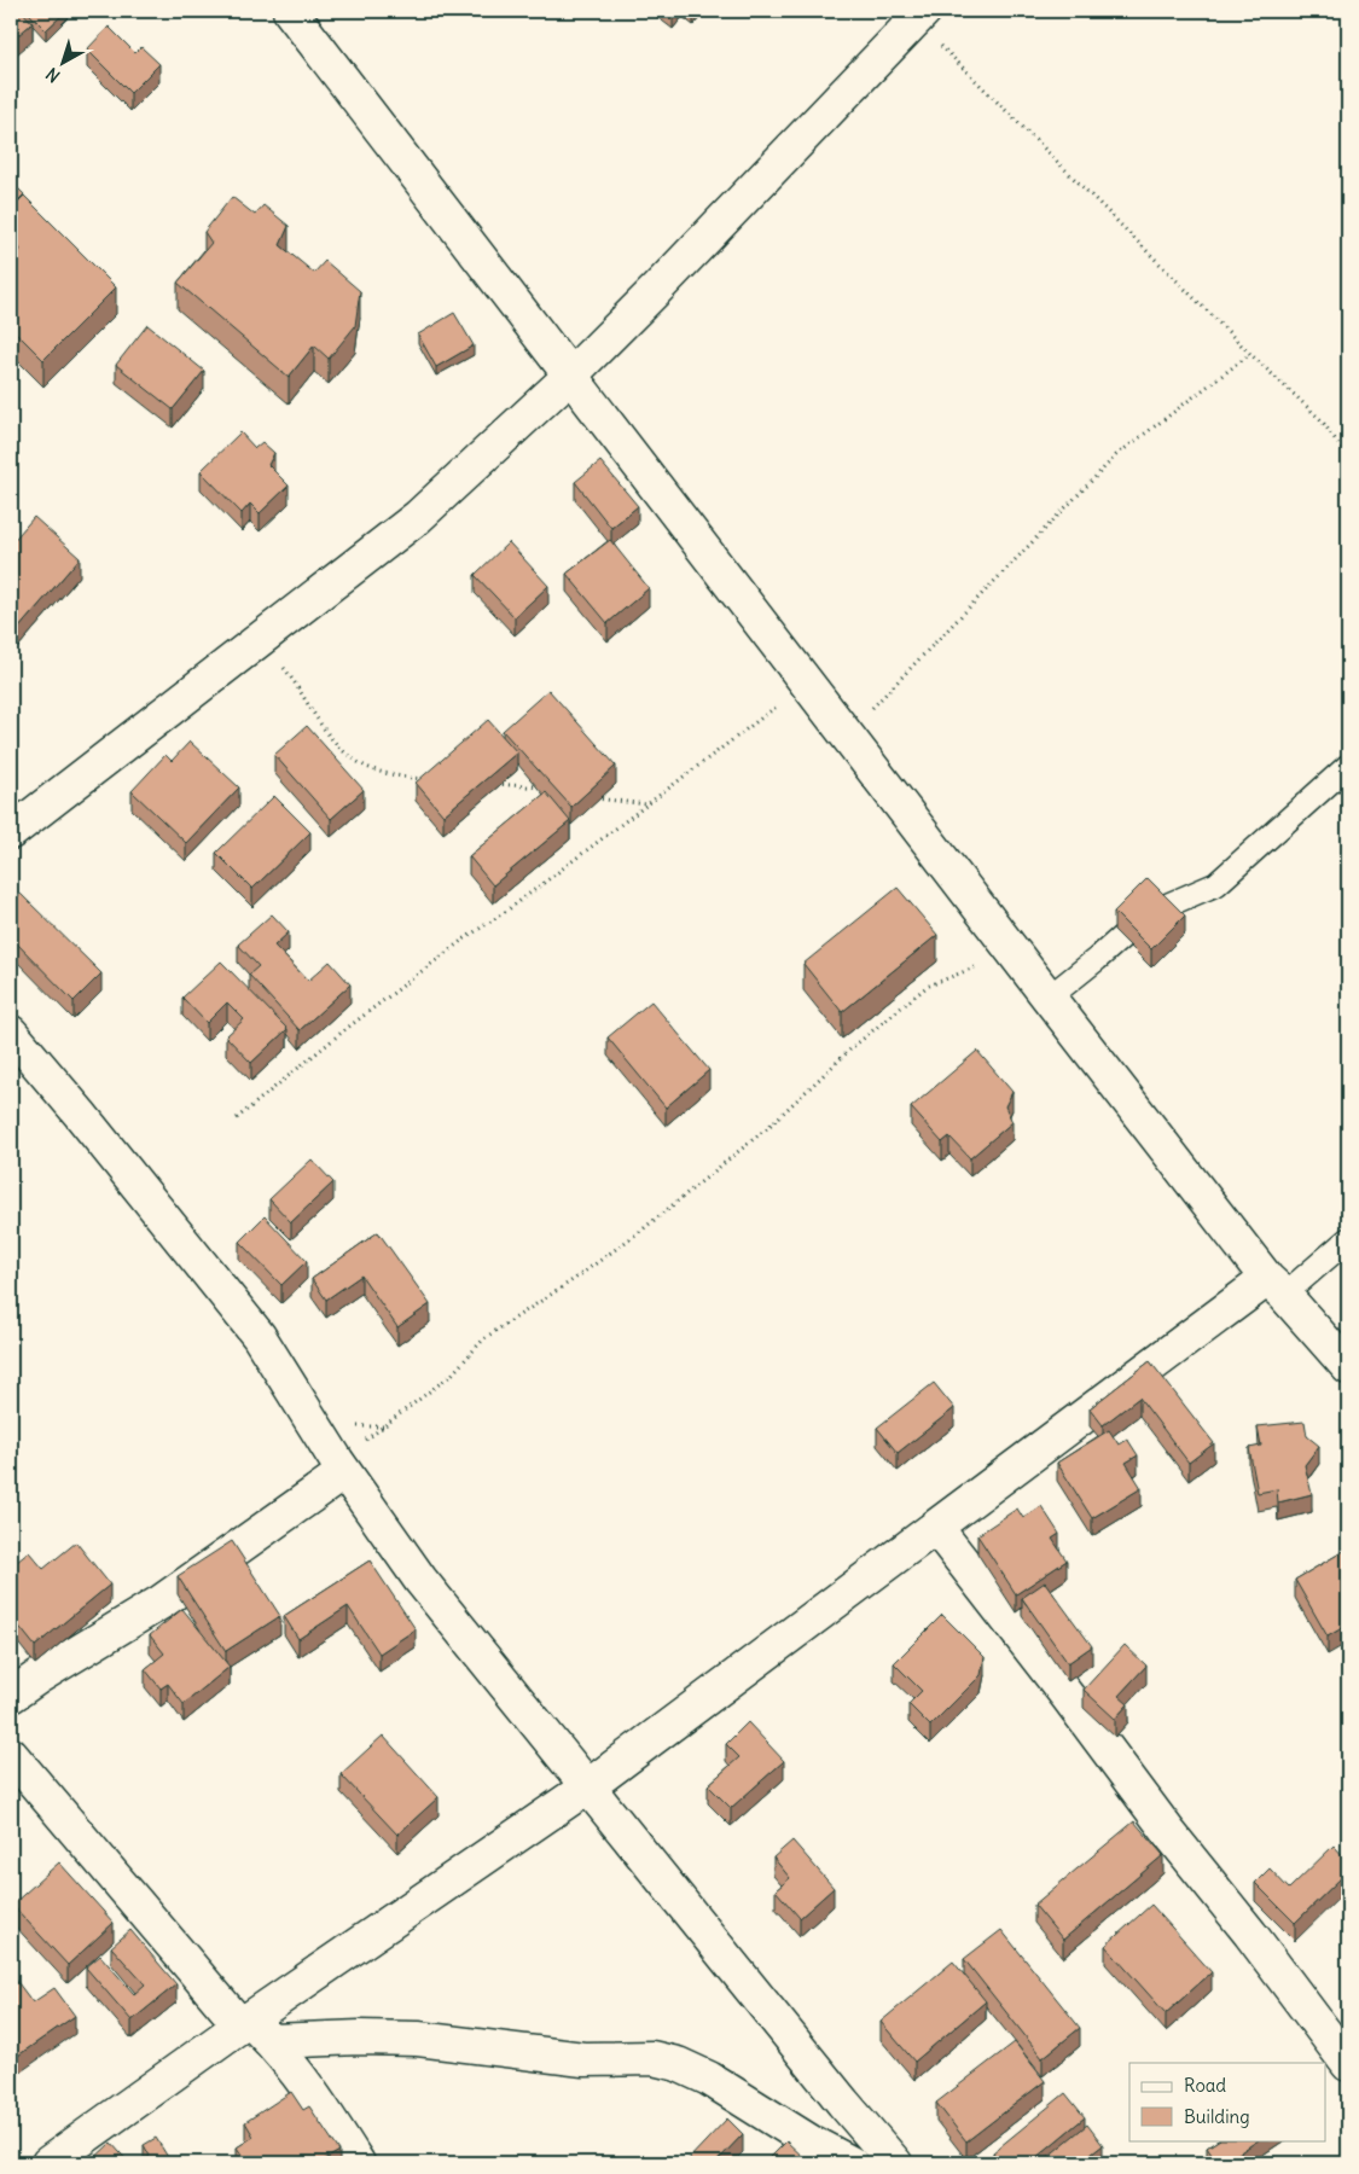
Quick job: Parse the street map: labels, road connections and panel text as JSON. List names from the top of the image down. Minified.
{"legend":["Road","Building"],"north":"bottom left"}
